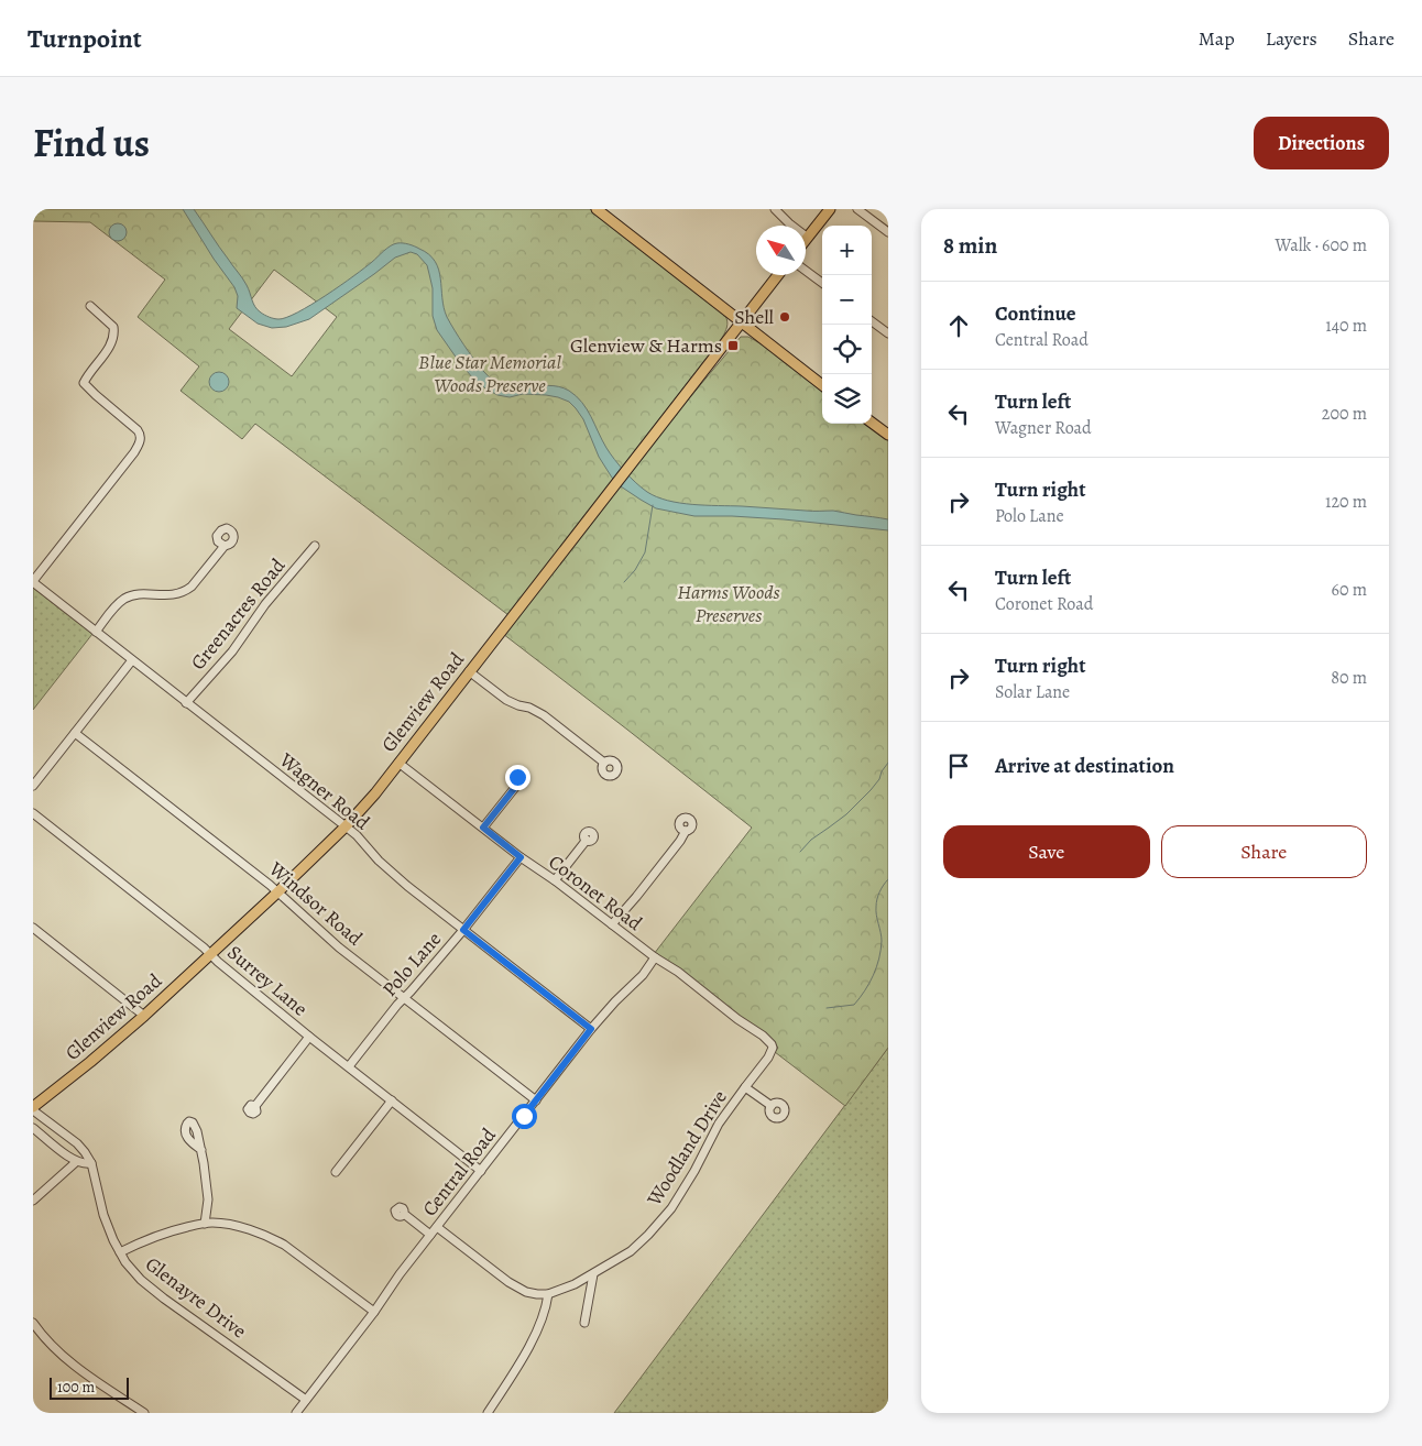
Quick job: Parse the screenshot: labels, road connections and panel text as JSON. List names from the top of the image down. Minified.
{"streets":{"main road":["Glenview Road"],"street":["Greenacres Road","Wagner Road","Coronet Road","Windsor Road","Polo Lane","Surrey Lane","Woodland Drive","Central Road","Glenayre Drive"]},"crossings":[["Greenacres Road","Wagner Road"],["Glenview Road","Wagner Road"],["Glenview Road","Coronet Road"],["Glenview Road","Windsor Road"],["Glenview Road","Surrey Lane"],["Glenview Road","Glenayre Drive"],["Wagner Road","Polo Lane"],["Wagner Road","Central Road"],["Coronet Road","Polo Lane"],["Coronet Road","Woodland Drive"],["Coronet Road","Central Road"],["Windsor Road","Polo Lane"],["Windsor Road","Central Road"],["Polo Lane","Surrey Lane"],["Surrey Lane","Central Road"],["Central Road","Glenayre Drive"]],"parks":["Blue Star Memorial Woods Preserve","Harms Woods Preserves"],"places":{"other":["Shell"],"transit":["Glenview & Harms"]},"scale_bar":"100 m","north":"top left","page":{"header":"Turnpoint","nav":["Map","Layers","Share"],"title":"Find us","buttons":["Directions",["Save","Share"]],"heading":["8 min","Walk · 600 m"],"map_buttons":["+","−"],"list":[["Continue","Central Road","140 m"],["Turn left","Wagner Road","200 m"],["Turn right","Polo Lane","120 m"],["Turn left","Coronet Road","60 m"],["Turn right","Solar Lane","80 m"],"Arrive at destination"],"scale":"100 m"}}
